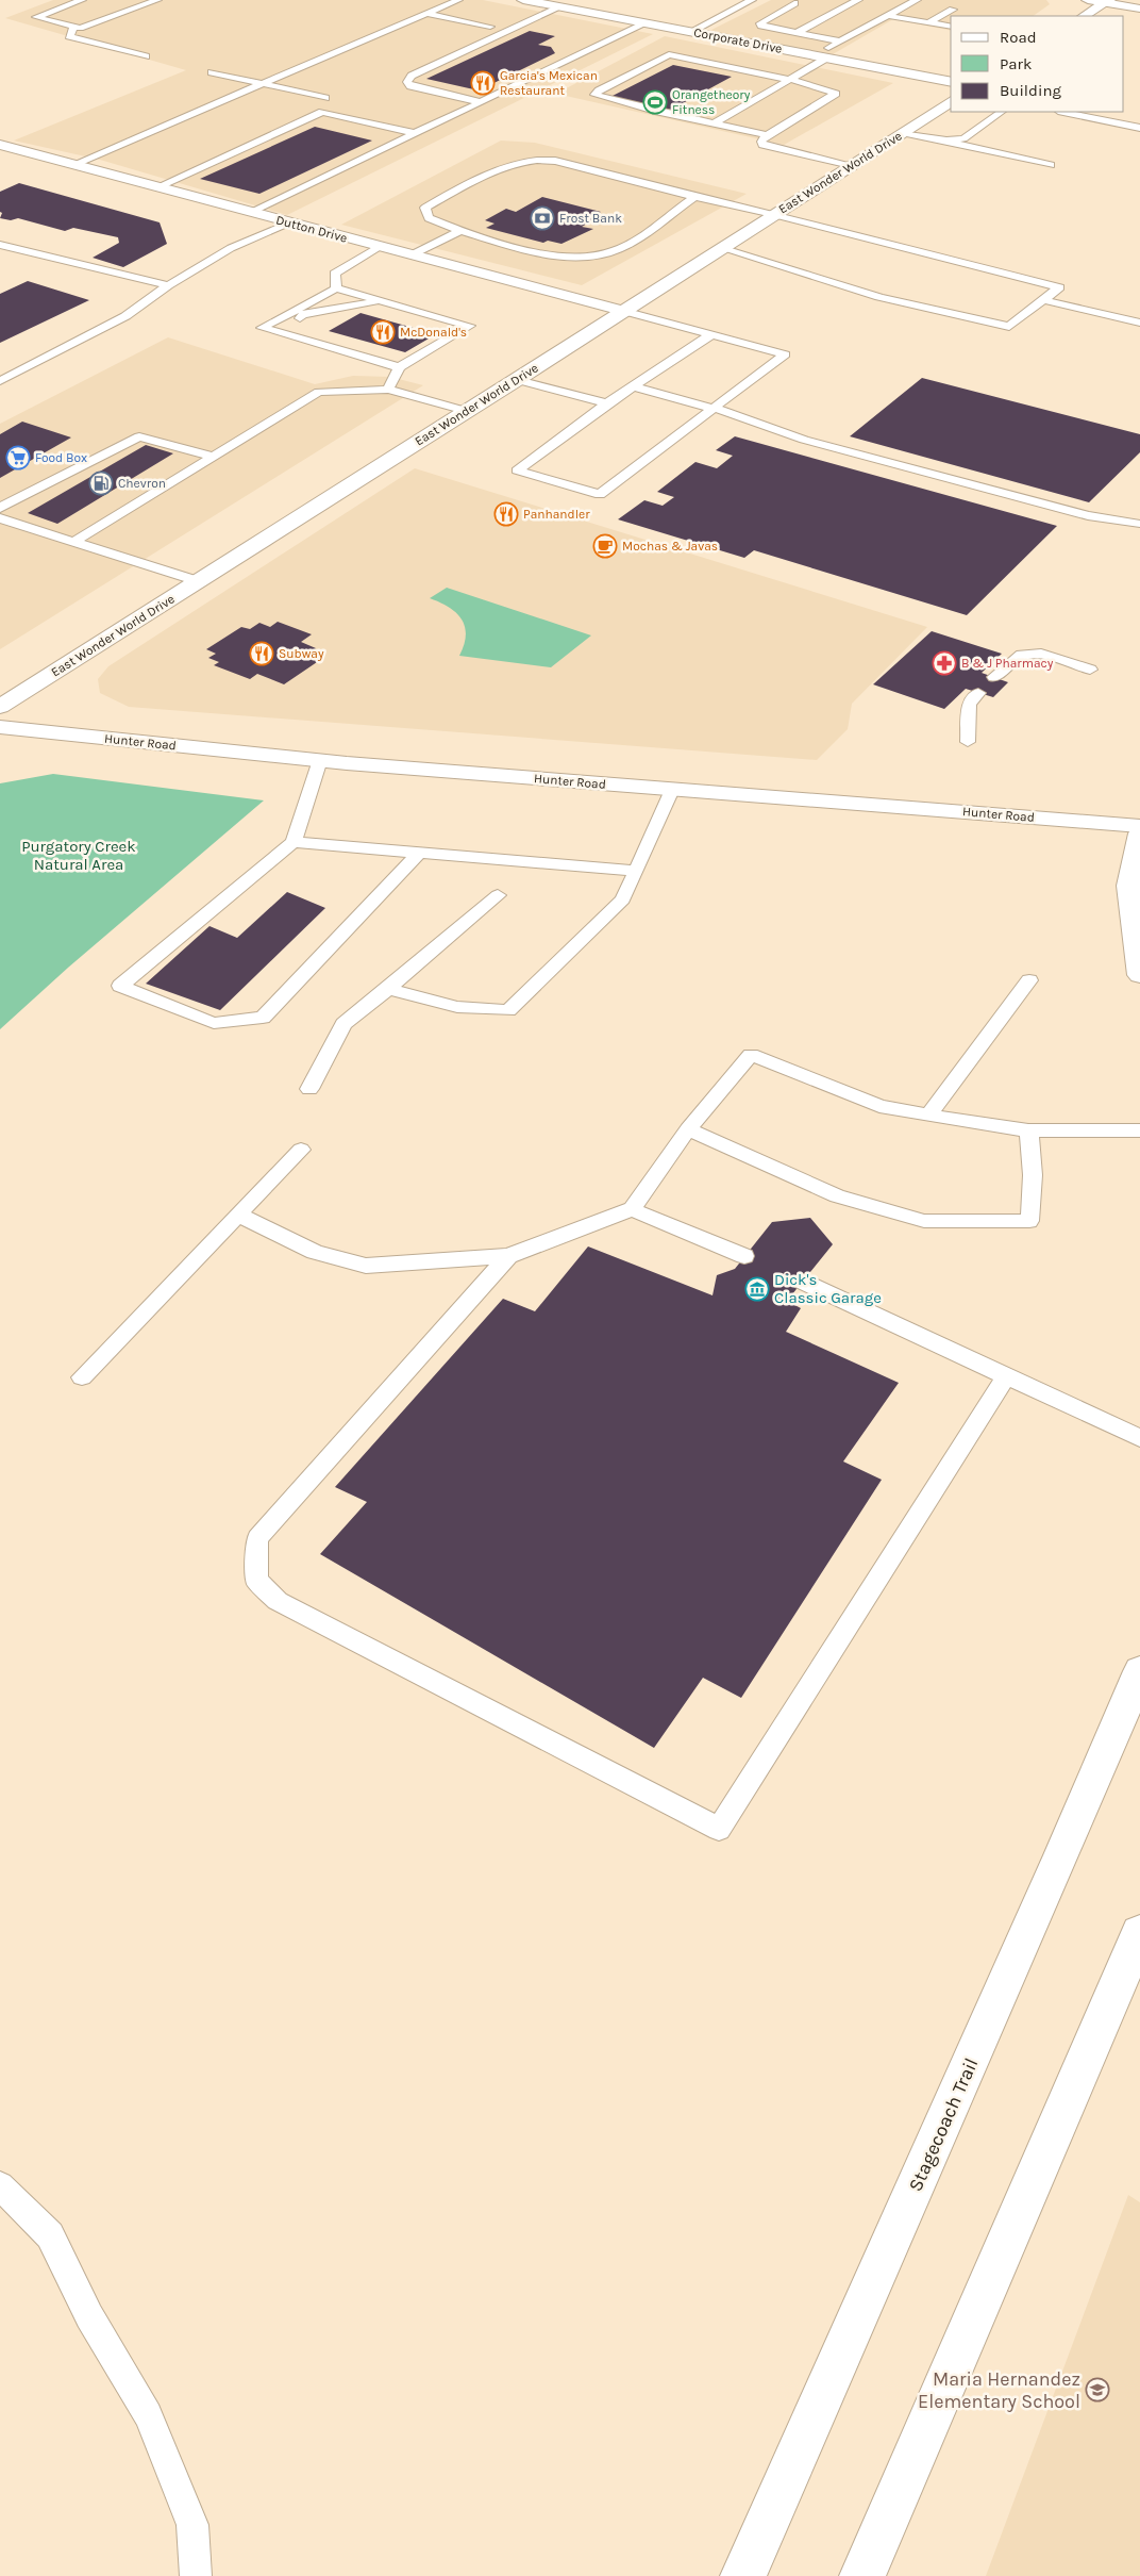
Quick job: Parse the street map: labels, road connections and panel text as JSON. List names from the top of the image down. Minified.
{"streets":{"main road":["Corporate Drive","East Wonder World Drive","Dutton Drive","Hunter Road","Stagecoach Trail"]},"crossings":[["East Wonder World Drive","Dutton Drive"]],"parks":["Purgatory Creek Natural Area"],"places":{"restaurant":["Garcia's Mexican Restaurant","McDonald's","Panhandler","Subway"],"sports":["Orangetheory Fitness"],"bank":["Frost Bank"],"supermarket":["Food Box"],"fuel station":["Chevron"],"cafe":["Mochas & Javas"],"pharmacy":["B & J Pharmacy"],"museum":["Dick's Classic Garage"],"school or university":["Maria Hernandez Elementary School"]},"legend":["Road","Park","Building"]}
